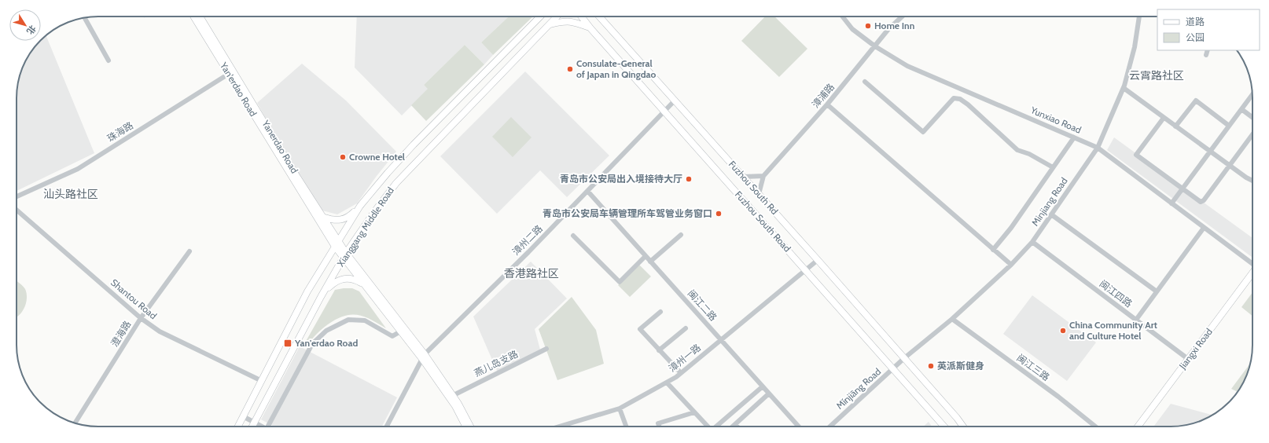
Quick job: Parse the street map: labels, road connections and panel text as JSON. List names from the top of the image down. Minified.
{"streets":{"main road":["Yan'erdao Road","Yanerdao Road","Fuzhou South Rd","Fuzhou South Road","Xianggang Middle Road","Jiangxi Road"],"street":["漳浦路","Yunxiao Road","珠海路","Minjiang Road","漳州二路","闽江四路","Shantou Road","闽江二路","澄海路","漳州一路","燕儿岛支路","闽江三路","Mǐnjiāng Road"]},"crossings":[["Yan'erdao Road","珠海路"],["Yan'erdao Road","Yanerdao Road"],["Yan'erdao Road","Xianggang Middle Road"],["Yan'erdao Road","漳州二路"],["Yan'erdao Road","燕儿岛支路"],["漳浦路","Yunxiao Road"],["Yunxiao Road","Minjiang Road"],["珠海路","Yanerdao Road"],["Fuzhou South Rd","Minjiang Road"],["Fuzhou South Rd","漳州二路"],["Fuzhou South Rd","漳州一路"],["Fuzhou South Rd","Mǐnjiāng Road"],["Minjiang Road","闽江四路"],["Minjiang Road","闽江三路"],["Minjiang Road","Mǐnjiāng Road"],["Fuzhou South Road","漳州二路"],["Fuzhou South Road","漳州一路"],["Fuzhou South Road","Mǐnjiāng Road"],["Xianggang Middle Road","Shantou Road"],["漳州二路","闽江二路"],["闽江四路","Jiangxi Road"],["Shantou Road","澄海路"],["闽江二路","漳州一路"]],"districts":["云霄路社区","汕头路社区","香港路社区"],"places":{"other":["Home Inn","Consulate-General of Japan in Qingdao","Crowne Hotel","青岛市公安局出入境接待大厅","青岛市公安局车辆管理所车驾管业务窗口","China Community Art and Culture Hotel","英派斯健身"],"transit":["Yan'erdao Road"]},"legend":["道路","公园"],"north":"bottom right"}
